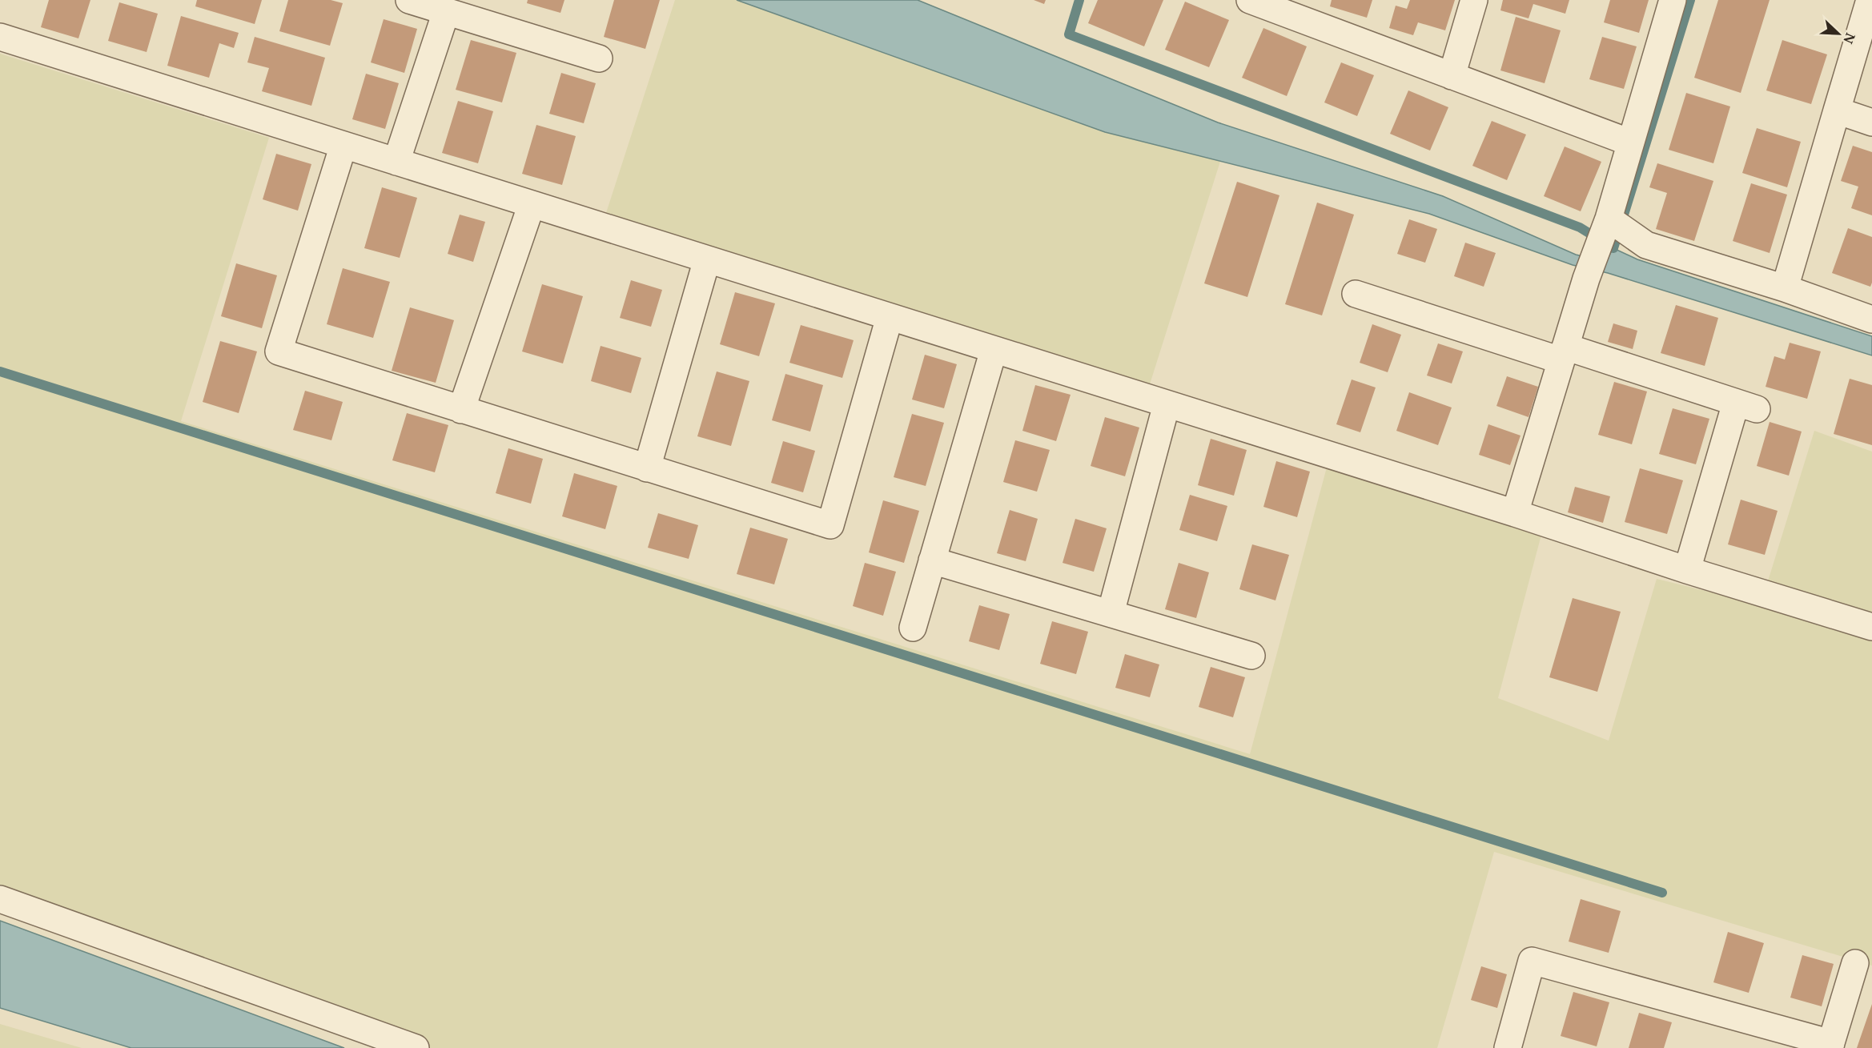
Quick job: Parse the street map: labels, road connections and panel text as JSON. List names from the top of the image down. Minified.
{"north":"bottom right"}
